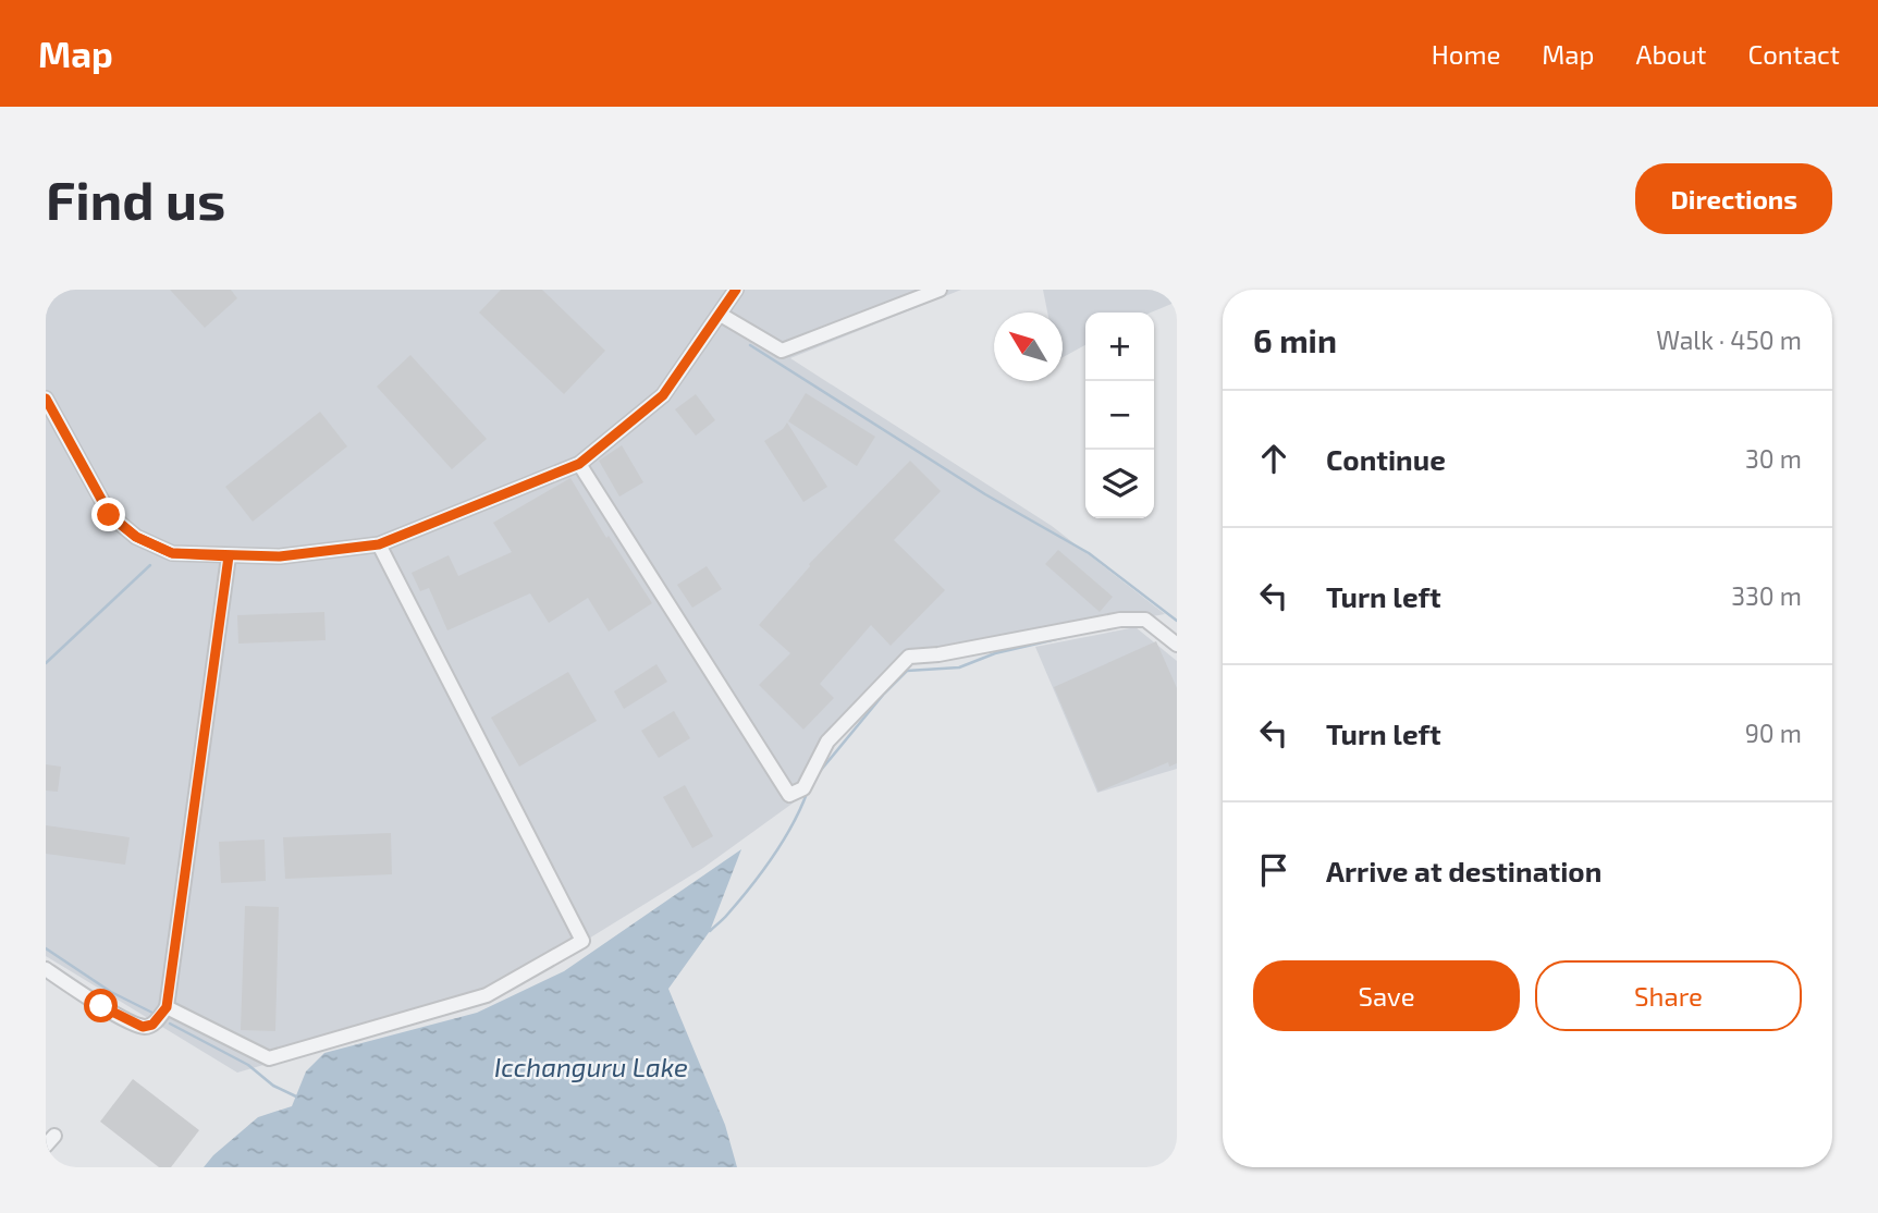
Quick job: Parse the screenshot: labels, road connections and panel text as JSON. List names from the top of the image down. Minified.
{"water":["Icchanguru Lake"],"north":"top left","page":{"header":"Map","nav":["Home","Map","About","Contact"],"buttons":["Directions",["Save","Share"]],"title":"Find us","heading":["6 min","Walk · 450 m"],"map_buttons":["+","−"],"list":[["Continue","30 m"],["Turn left","330 m"],["Turn left","90 m"],"Arrive at destination"]}}
